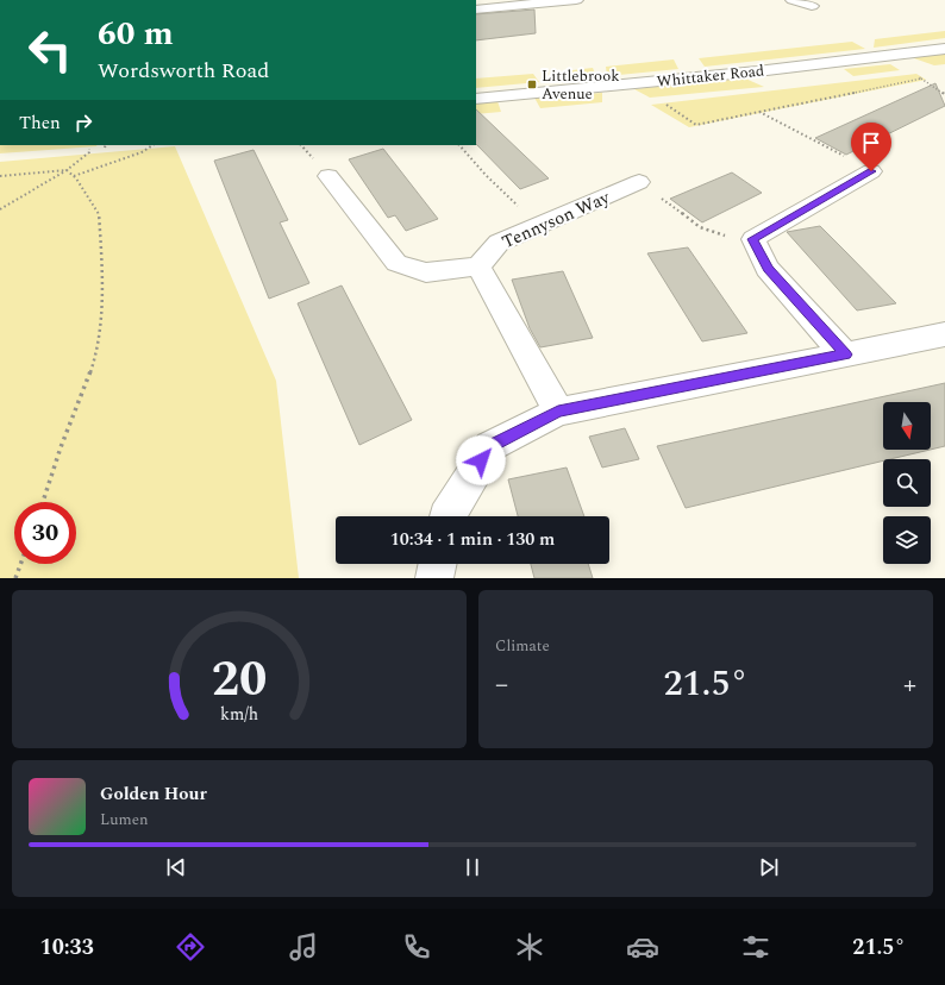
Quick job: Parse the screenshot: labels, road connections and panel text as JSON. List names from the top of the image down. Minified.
{"streets":{"street":["Whittaker Road","Tennyson Way"]},"places":{"transit":["Littlebrook Avenue"]},"north":"bottom","page":{"turn":["60 m","Wordsworth Road"],"then":"Then","limit":"30","trip":"10:34 · 1 min · 130 m","tile":"Climate","heat":["−","21.5°","+"],"song":["Golden Hour","Lumen"],"tabs":["10:33","21.5°"],"gauge":["20","km/h"]}}
